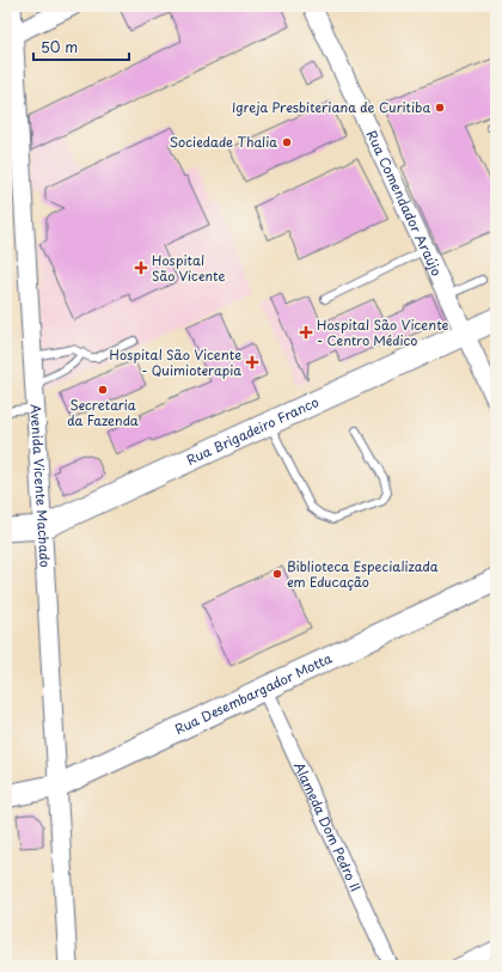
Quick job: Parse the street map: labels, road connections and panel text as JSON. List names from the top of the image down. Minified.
{"streets":{"main road":["Rua Brigadeiro Franco","Rua Desembargador Motta"],"street":["Rua Comendador Araújo","Avenida Vicente Machado","Alameda Dom Pedro II"]},"crossings":[["Rua Comendador Araújo","Rua Brigadeiro Franco"],["Rua Brigadeiro Franco","Avenida Vicente Machado"],["Avenida Vicente Machado","Rua Desembargador Motta"],["Rua Desembargador Motta","Alameda Dom Pedro II"]],"places":{"other":["Igreja Presbiteriana de Curitiba","Sociedade Thalia","Secretaria da Fazenda","Biblioteca Especializada em Educação"],"health":["Hospital São Vicente","Hospital São Vicente - Centro Médico","Hospital São Vicente - Quimioterapia"]},"scale_bar":"50 m"}
